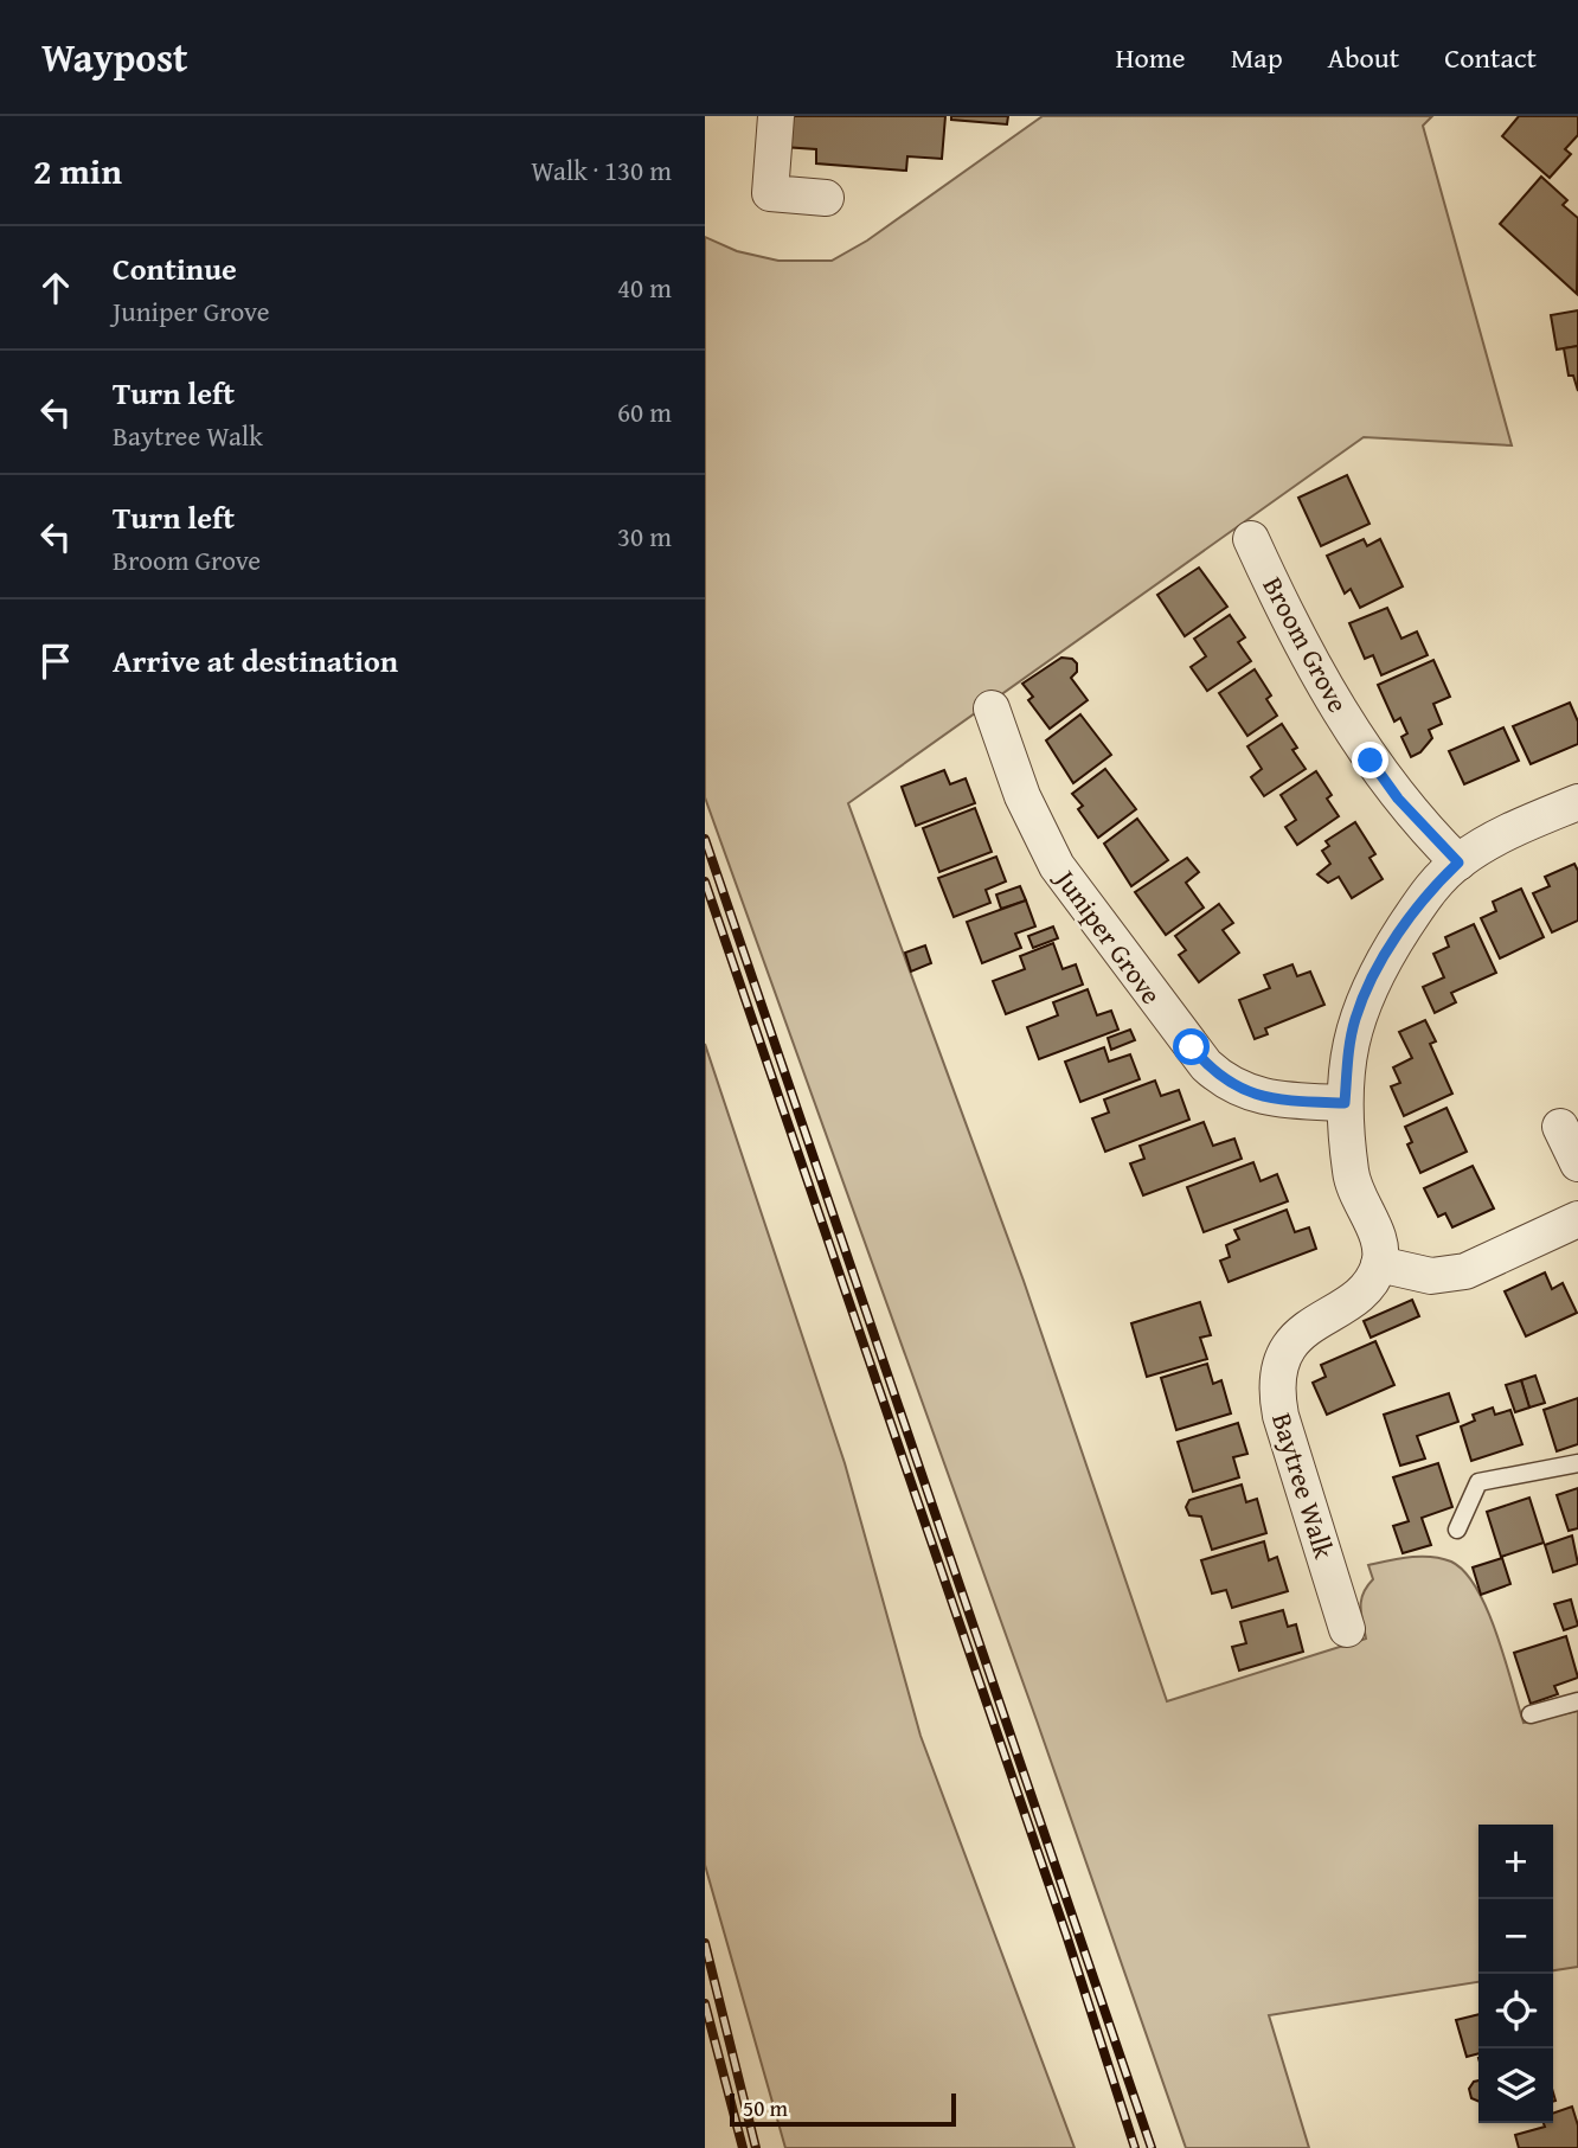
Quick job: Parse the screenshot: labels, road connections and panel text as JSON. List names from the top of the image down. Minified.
{"streets":{"street":["Broom Grove","Juniper Grove","Baytree Walk"]},"scale_bar":"50 m","page":{"header":"Waypost","nav":["Home","Map","About","Contact"],"heading":["2 min","Walk · 130 m"],"list":[["Continue","Juniper Grove","40 m"],["Turn left","Baytree Walk","60 m"],["Turn left","Broom Grove","30 m"],"Arrive at destination"],"map_buttons":["+","−"],"scale":"50 m"}}
